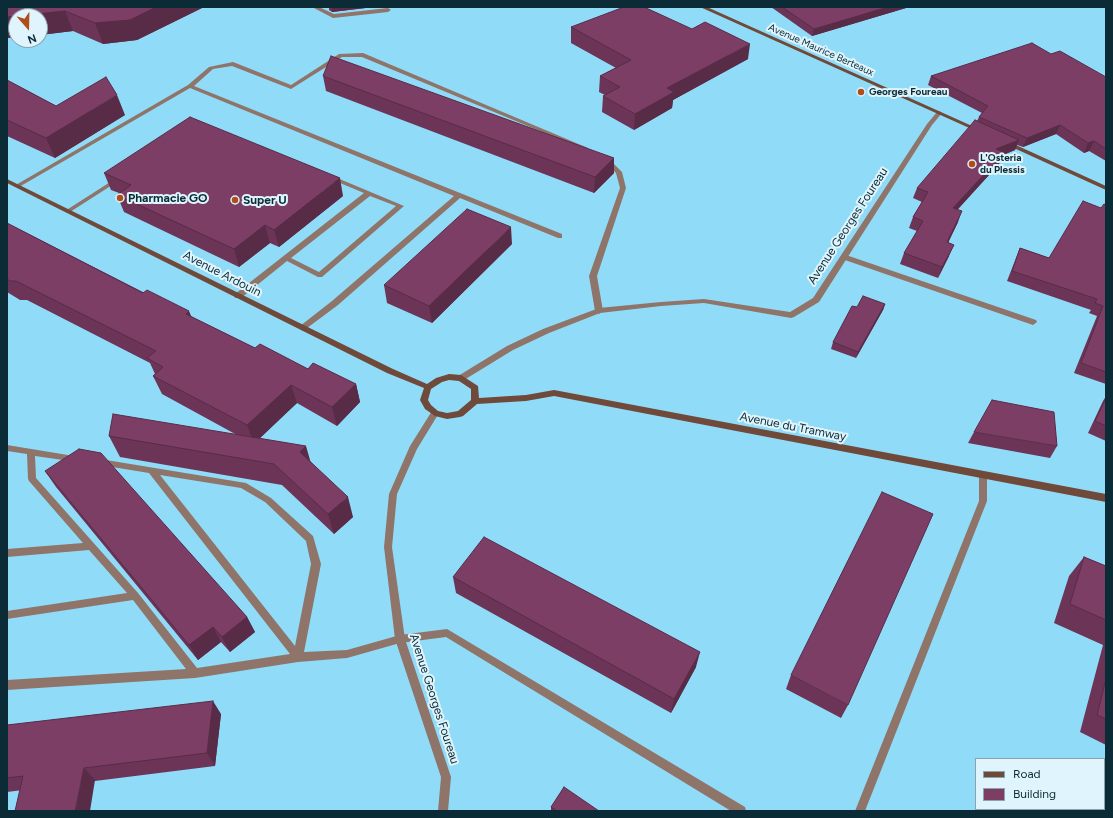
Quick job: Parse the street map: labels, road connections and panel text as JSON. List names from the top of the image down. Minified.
{"streets":{"street":["Avenue Maurice Berteaux","Avenue Georges Foureau","Avenue Ardouin","Avenue du Tramway"]},"crossings":[["Avenue Maurice Berteaux","Avenue Georges Foureau"],["Avenue Georges Foureau","Avenue Ardouin"],["Avenue Georges Foureau","Avenue du Tramway"],["Avenue Ardouin","Avenue du Tramway"]],"places":["Georges Foureau","L'Osteria du Plessis","Pharmacie GO","Super U"],"legend":["Road","Building"],"north":"bottom"}
